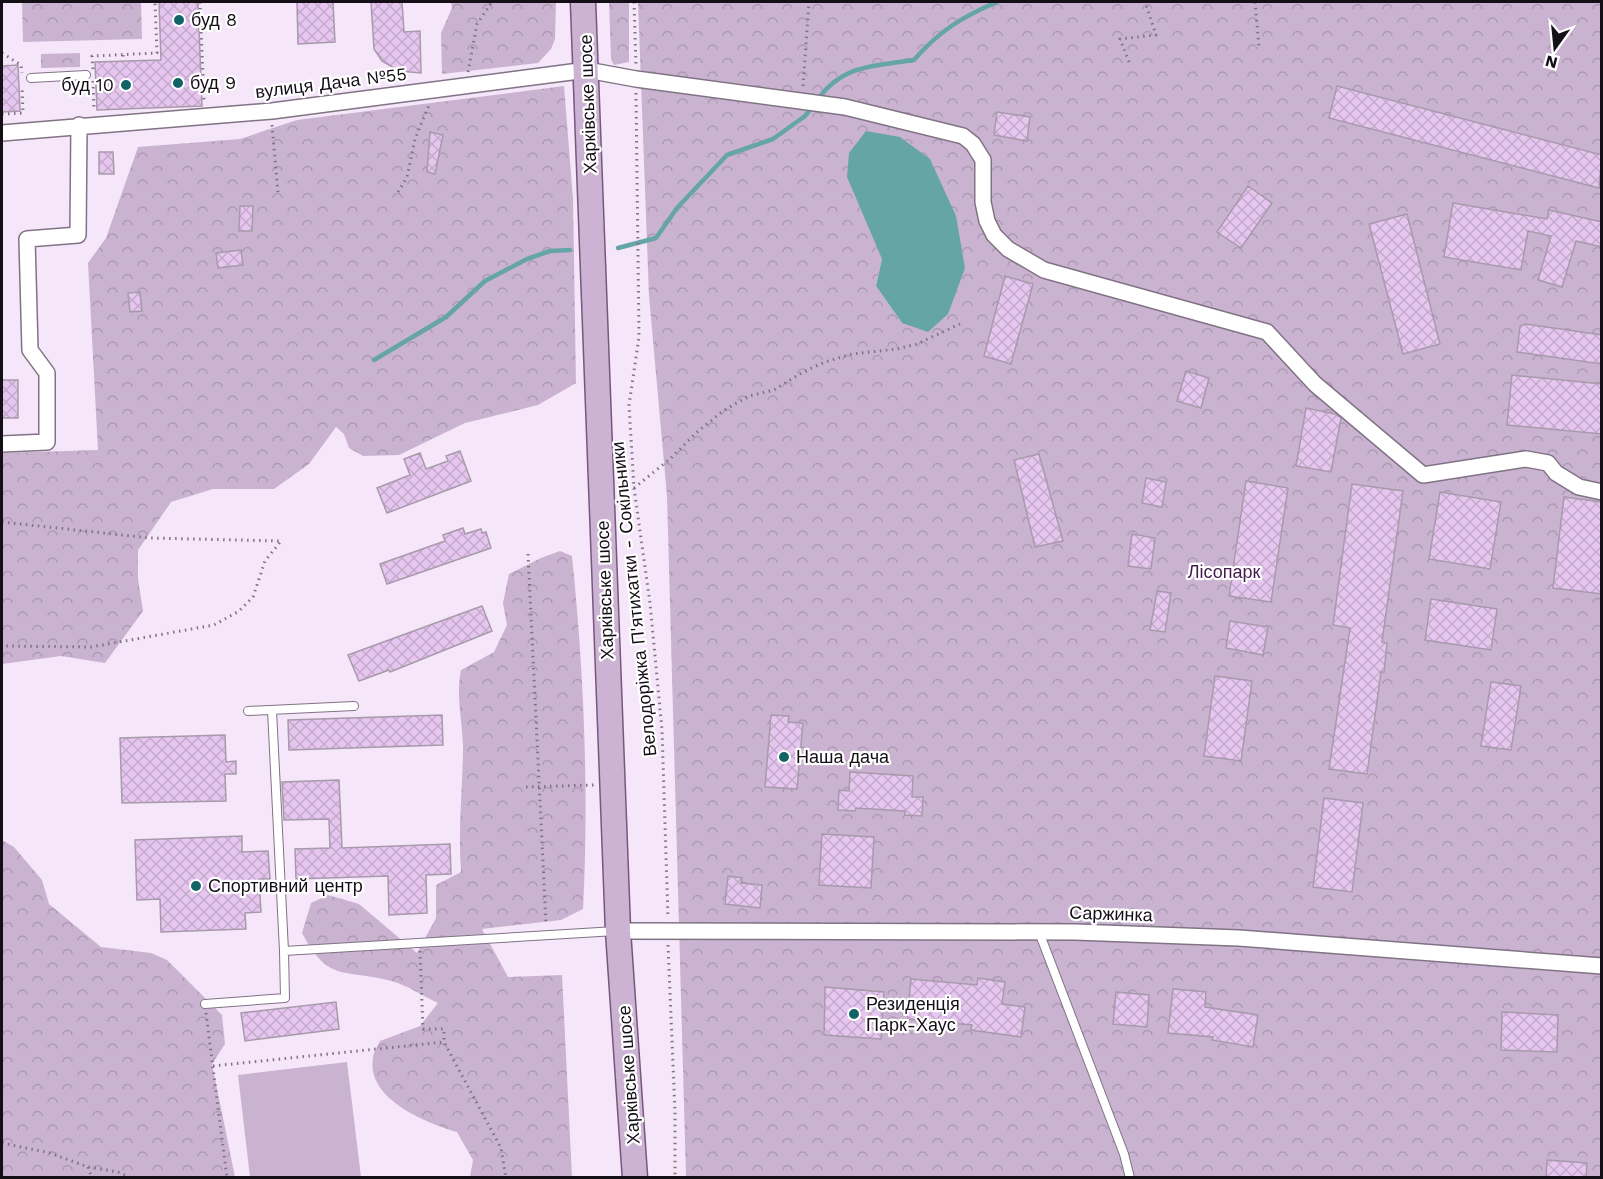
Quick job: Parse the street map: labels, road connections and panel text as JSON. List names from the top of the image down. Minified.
{"streets":{"main road":["Харківське шосе"],"street":["вулиця Дача №55","Саржинка"],"path":["Велодоріжка П'ятихатки - Сокільники"]},"crossings":[["вулиця Дача №55","Харківське шосе"],["Харківське шосе","Саржинка"],["Велодоріжка П'ятихатки - Сокільники","Саржинка"]],"parks":["Лісопарк"],"places":["буд 8","буд 9","буд 10","Наша дача","Спортивний центр","Резиденція Парк-Хаус"],"north":"bottom"}
